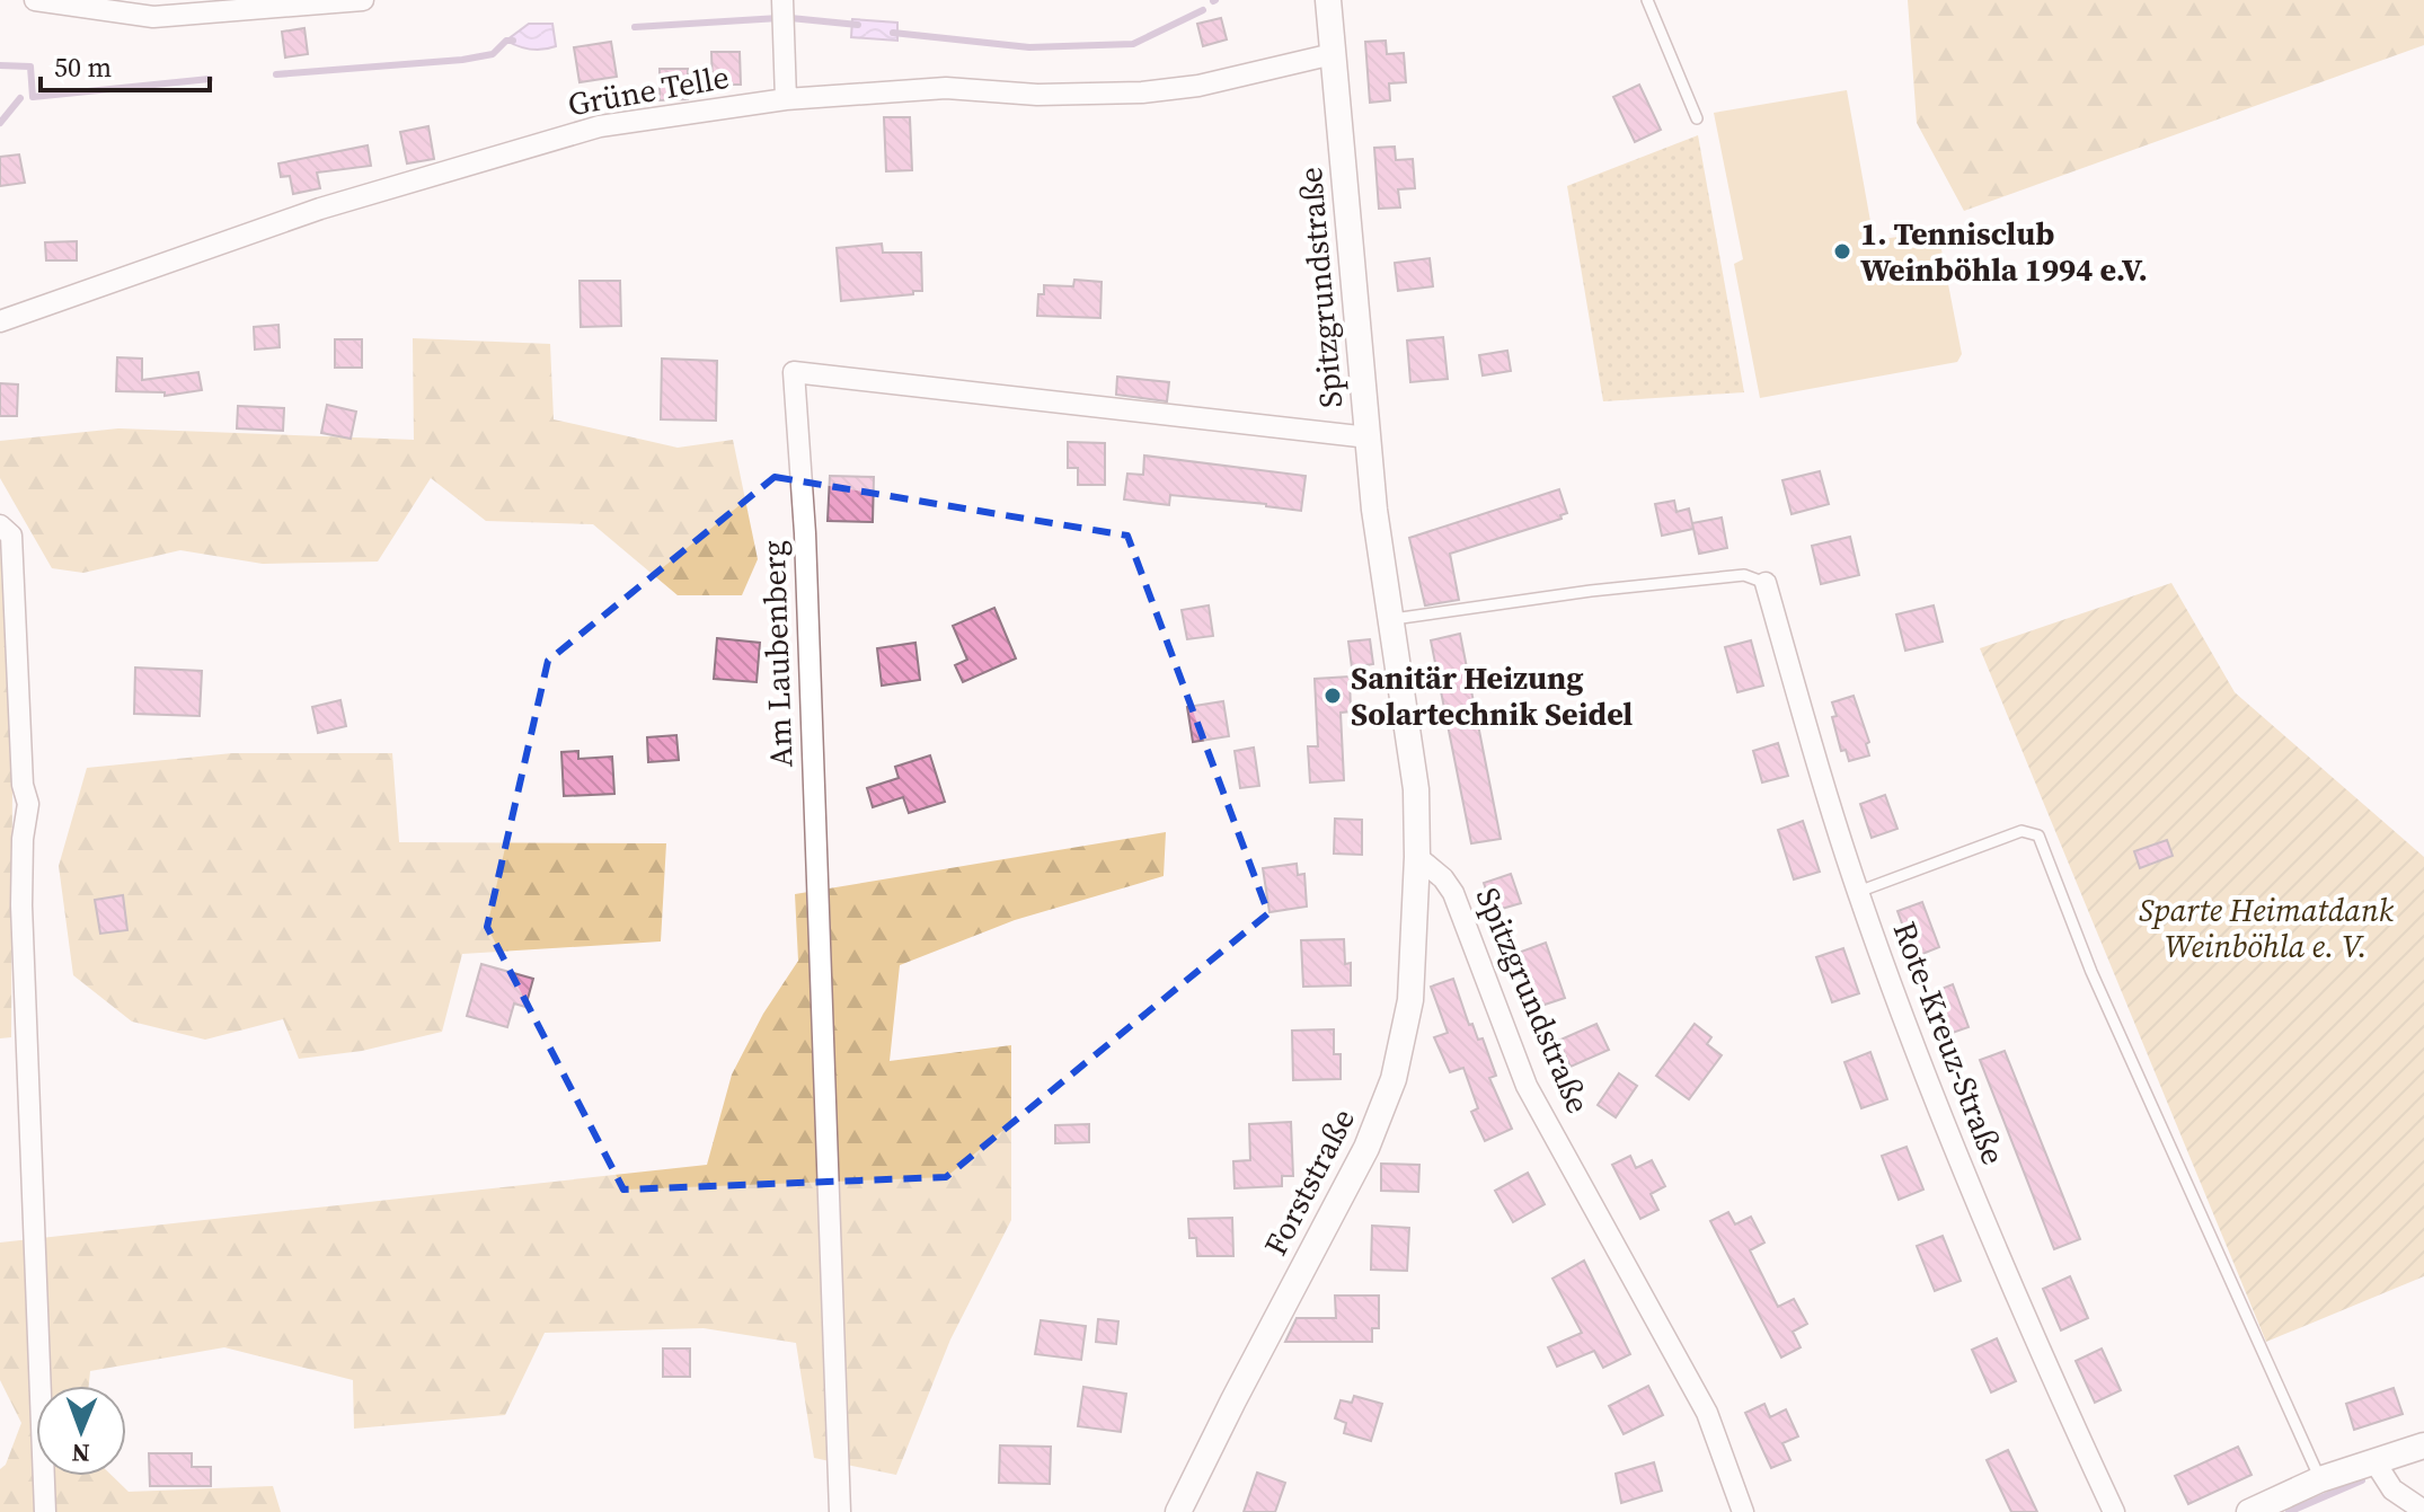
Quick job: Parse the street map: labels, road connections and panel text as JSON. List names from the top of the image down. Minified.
{"streets":{"street":["Grüne Telle","Spitzgrundstraße","Am Laubenberg","Rote-Kreuz-Straße","Forststraße"]},"crossings":[["Grüne Telle","Spitzgrundstraße"],["Spitzgrundstraße","Am Laubenberg"],["Spitzgrundstraße","Forststraße"]],"parks":["Sparte Heimatdank Weinböhla e. V."],"places":["1. Tennisclub Weinböhla 1994 e.V.","Sanitär Heizung Solartechnik Seidel"],"scale_bar":"50 m","north":"bottom"}
